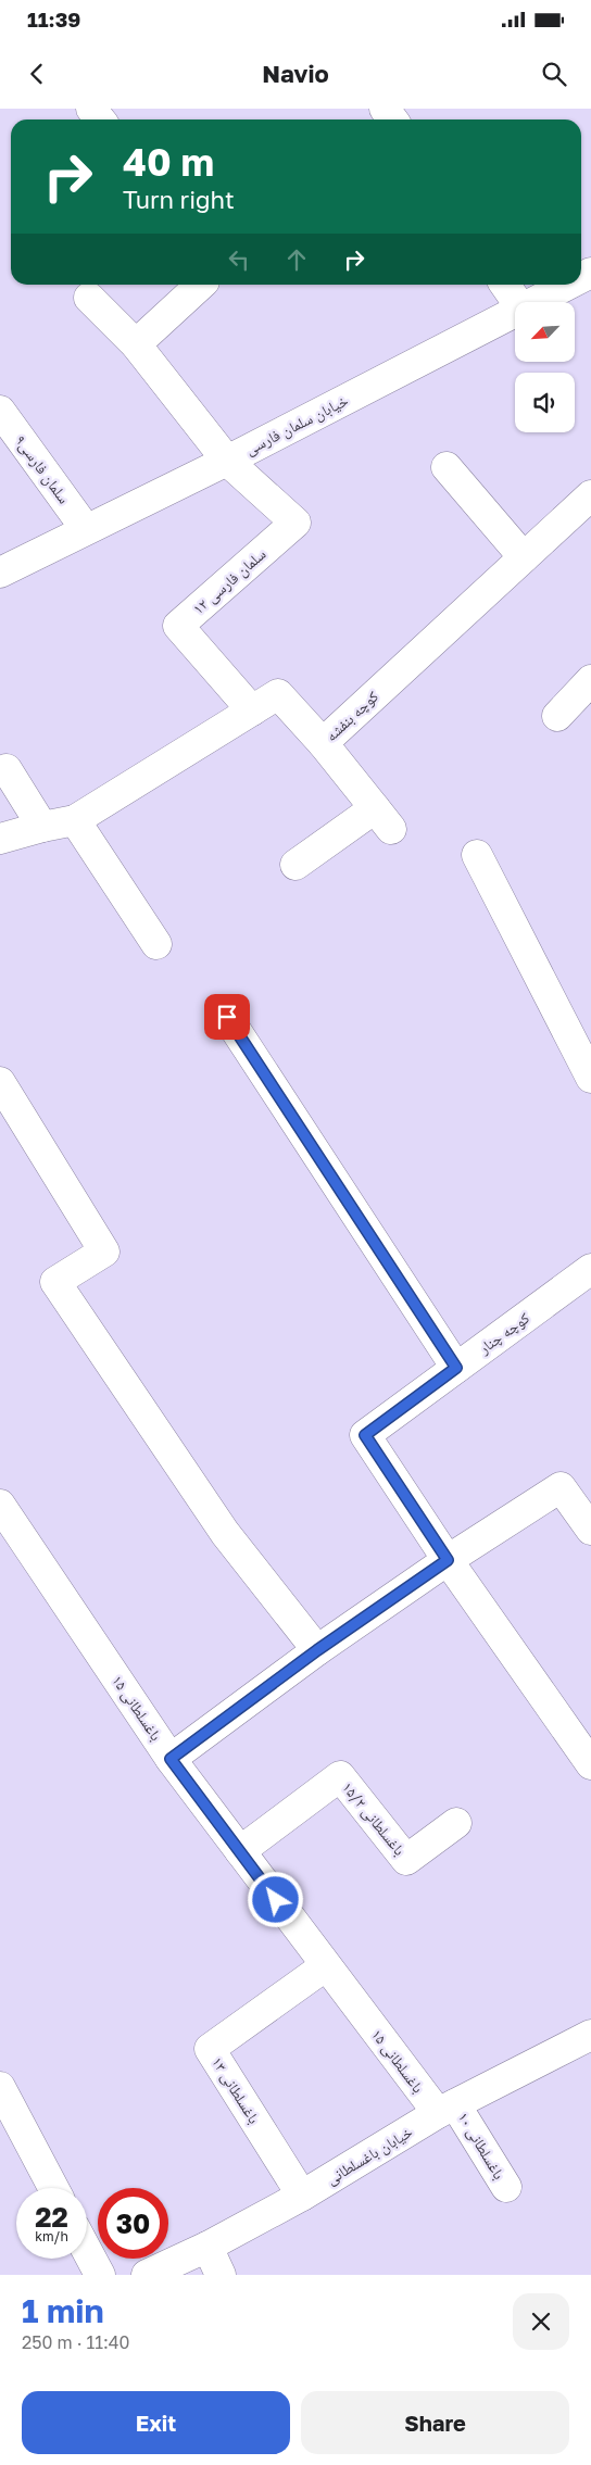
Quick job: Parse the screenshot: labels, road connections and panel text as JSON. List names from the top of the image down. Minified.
{"streets":{"street":["خیابان سلمان فارسی","سلمان فارسی۹","سلمان فارسی ۱۲","کوچه بنفشه","کوچه چنار","باغسلطانی ۱۵","باغسلطانی ۱۵/۲","باغسلطانی ۱۳","باغسلطانی ۱۰","خیابان باغسلطانی"]},"crossings":[["خیابان سلمان فارسی","سلمان فارسی۹"],["خیابان سلمان فارسی","سلمان فارسی ۱۲"],["سلمان فارسی ۱۲","کوچه بنفشه"],["باغسلطانی ۱۵","باغسلطانی ۱۵/۲"],["باغسلطانی ۱۵","باغسلطانی ۱۳"],["باغسلطانی ۱۵","باغسلطانی ۱۰"],["باغسلطانی ۱۵","خیابان باغسلطانی"],["باغسلطانی ۱۳","خیابان باغسلطانی"],["باغسلطانی ۱۰","خیابان باغسلطانی"]],"north":"bottom left","page":{"status":"11:39","header":"Navio","turn":["40 m","Turn right"],"speed":"22 km/h","limit":"30","heading":["1 min","250 m · 11:40"],"buttons":["Exit","Share"]}}
